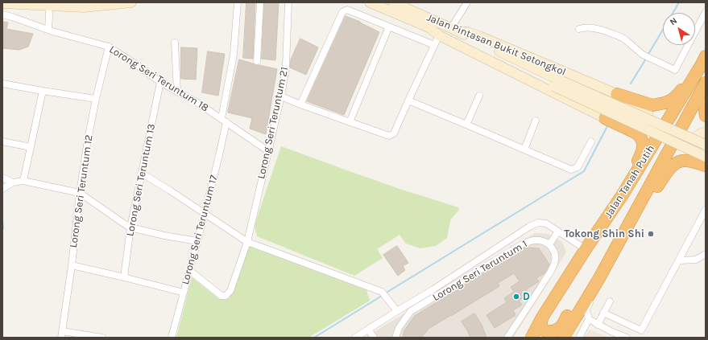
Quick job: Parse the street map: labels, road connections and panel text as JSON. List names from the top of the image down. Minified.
{"streets":{"highway":["Jalan Tanah Putih"],"main road":["Jalan Pintasan Bukit Setongkol"],"street":["Lorong Seri Teruntum 18","Lorong Seri Teruntum 21","Lorong Seri Teruntum 13","Lorong Seri Teruntum 12","Lorong Seri Teruntum 17","Lorong Seri Teruntum 1"]},"crossings":[["Lorong Seri Teruntum 18","Lorong Seri Teruntum 21"],["Lorong Seri Teruntum 18","Lorong Seri Teruntum 13"],["Lorong Seri Teruntum 18","Lorong Seri Teruntum 12"],["Lorong Seri Teruntum 18","Lorong Seri Teruntum 17"],["Lorong Seri Teruntum 21","Lorong Seri Teruntum 17"]],"places":["Tokong Shin Shi","D"],"north":"top left"}
